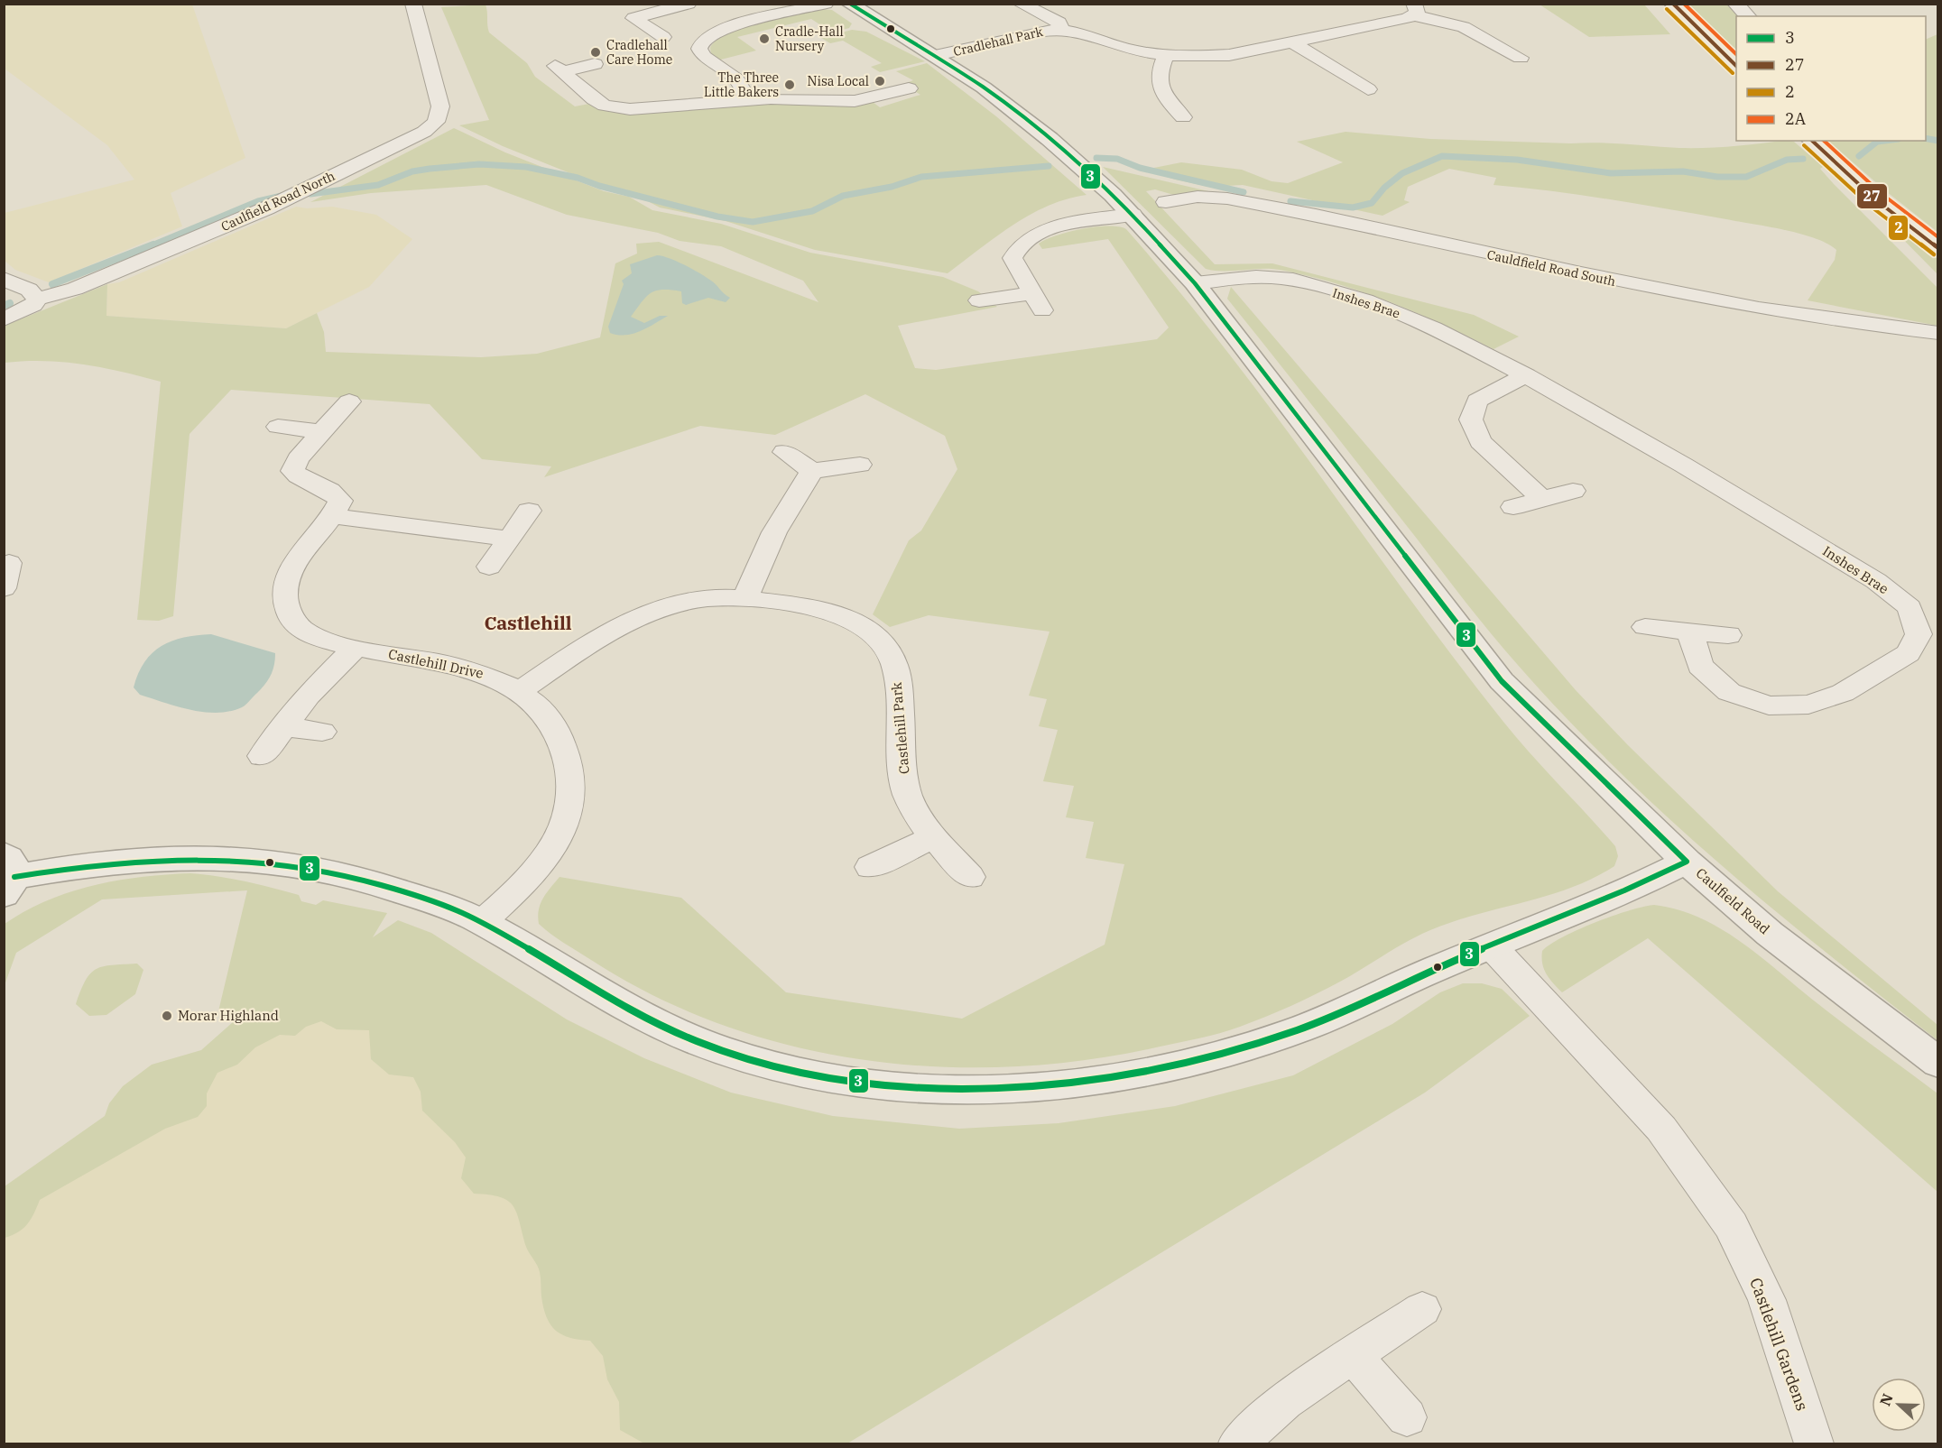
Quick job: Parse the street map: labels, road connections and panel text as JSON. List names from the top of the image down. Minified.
{"streets":{"street":["Cradlehall Park","Caulfield Road North","Cauldfield Road South","Inshes Brae","Castlehill Drive","Castlehill Park","Caulfield Road","Castlehill Gardens"]},"crossings":[["Cradlehall Park","Caulfield Road"],["Inshes Brae","Caulfield Road"],["Castlehill Drive","Castlehill Park"]],"districts":["Castlehill"],"places":["Cradle-Hall Nursery","Cradlehall Care Home","Nisa Local","The Three Little Bakers","Morar Highland"],"lines":["transit line 3","transit line 27","transit line 2A","transit line 2"],"legend":["3","27","2","2A"],"north":"left"}
